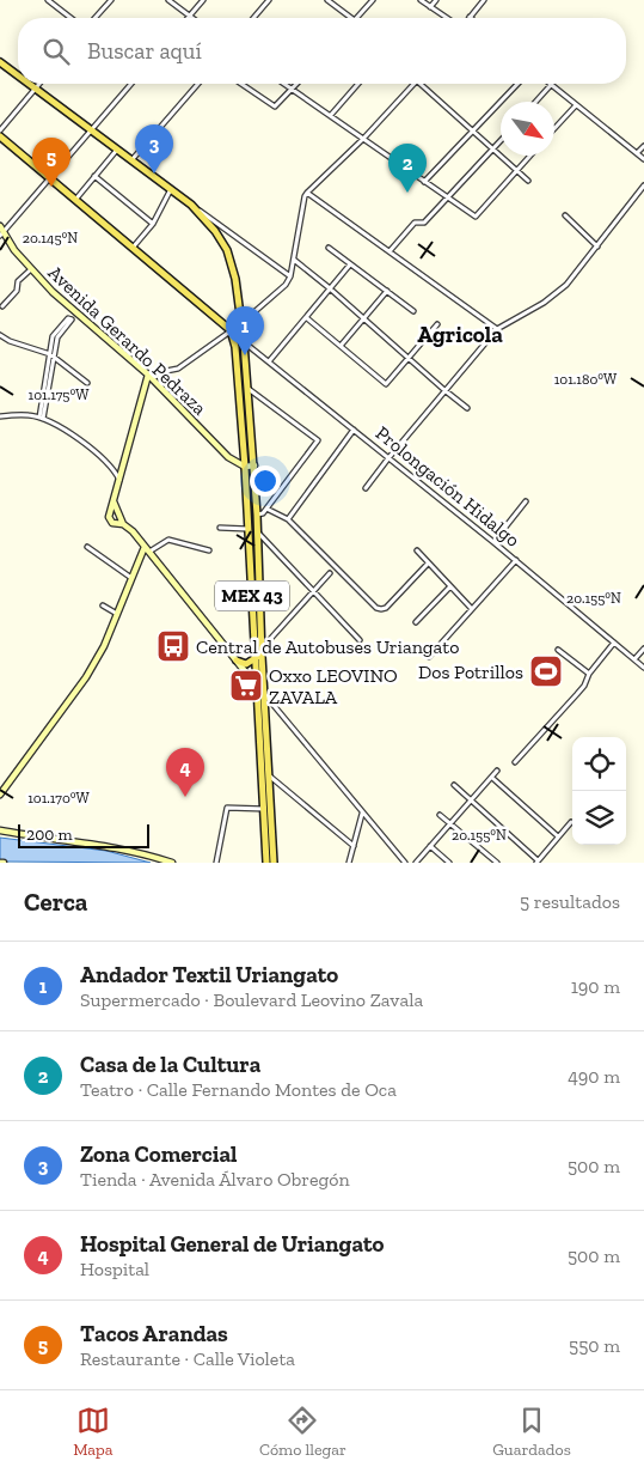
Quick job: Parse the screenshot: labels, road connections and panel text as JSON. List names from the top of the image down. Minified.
{"streets":{"main road":["MEX 43"],"street":["Avenida Gerardo Pedraza","Prolongación Hidalgo"]},"crossings":[["Avenida Gerardo Pedraza","MEX 43"],["Prolongación Hidalgo","MEX 43"]],"districts":["Agricola"],"places":{"bus stop":["Central de Autobuses Uriangato"],"sports":["Dos Potrillos"],"supermarket":["Oxxo LEOVINO ZAVALA"]},"scale_bar":"200 m","north":"bottom right","page":{"search":"Buscar aquí","pins":["3","5","2","1","4"],"scale":"200 m","heading":["Cerca","5 resultados"],"list":[{"mark":"1","name":"Andador Textil Uriangato","note":"Supermercado · Boulevard Leovino Zavala","value":"190 m"},{"mark":"2","name":"Casa de la Cultura","note":"Teatro · Calle Fernando Montes de Oca","value":"490 m"},{"mark":"3","name":"Zona Comercial","note":"Tienda · Avenida Álvaro Obregón","value":"500 m"},{"mark":"4","name":"Hospital General de Uriangato","note":"Hospital","value":"500 m"},{"mark":"5","name":"Tacos Arandas","note":"Restaurante · Calle Violeta","value":"550 m"}],"nav":["Mapa","Cómo llegar","Guardados"]},"coordinates":["20.145°N","101.180°W","101.175°W","20.155°N","101.170°W"]}
